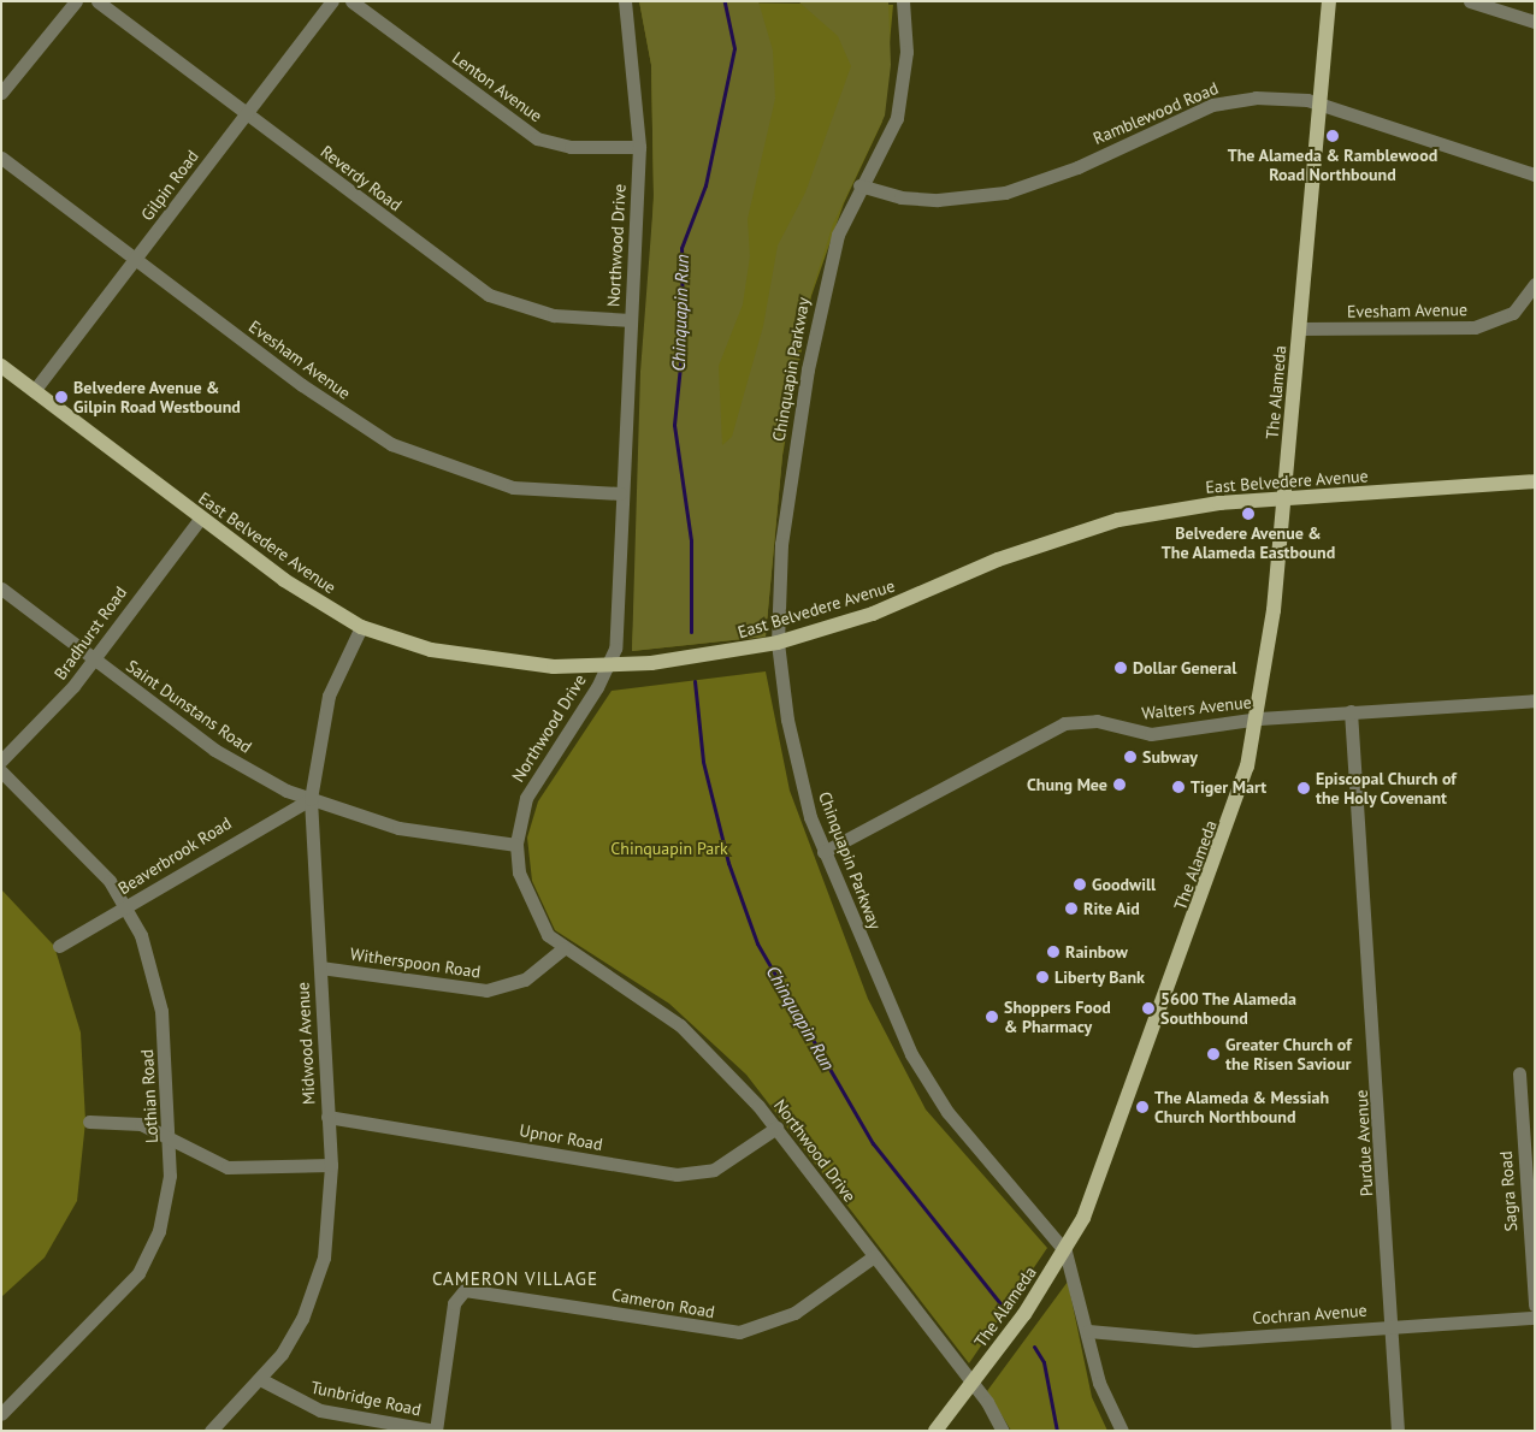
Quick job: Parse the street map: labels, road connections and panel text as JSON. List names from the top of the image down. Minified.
{"streets":{"main road":["The Alameda","East Belvedere Avenue"],"street":["Lenton Avenue","Ramblewood Road","Reverdy Road","Gilpin Road","Northwood Drive","Evesham Avenue","Chinquapin Parkway","Bradhurst Road","Saint Dunstans Road","Walters Avenue","Beaverbrook Road","Witherspoon Road","Midwood Avenue","Lothian Road","Upnor Road","Purdue Avenue","Sagra Road","Cameron Road","Cochran Avenue","Tunbridge Road"]},"crossings":[["Lenton Avenue","Northwood Drive"],["Ramblewood Road","Chinquapin Parkway"],["Ramblewood Road","The Alameda"],["Reverdy Road","Gilpin Road"],["Reverdy Road","Northwood Drive"],["Gilpin Road","Evesham Avenue"],["Gilpin Road","East Belvedere Avenue"],["Northwood Drive","Evesham Avenue"],["Northwood Drive","The Alameda"],["Northwood Drive","East Belvedere Avenue"],["Northwood Drive","Saint Dunstans Road"],["Northwood Drive","Witherspoon Road"],["Northwood Drive","Upnor Road"],["Northwood Drive","Cameron Road"],["Evesham Avenue","The Alameda"],["Chinquapin Parkway","The Alameda"],["Chinquapin Parkway","East Belvedere Avenue"],["Chinquapin Parkway","Walters Avenue"],["Chinquapin Parkway","Cochran Avenue"],["The Alameda","East Belvedere Avenue"],["The Alameda","Walters Avenue"],["East Belvedere Avenue","Bradhurst Road"],["East Belvedere Avenue","Midwood Avenue"],["Bradhurst Road","Saint Dunstans Road"],["Saint Dunstans Road","Beaverbrook Road"],["Saint Dunstans Road","Midwood Avenue"],["Walters Avenue","Purdue Avenue"],["Beaverbrook Road","Midwood Avenue"],["Beaverbrook Road","Lothian Road"],["Witherspoon Road","Midwood Avenue"],["Midwood Avenue","Upnor Road"],["Midwood Avenue","Tunbridge Road"],["Purdue Avenue","Cochran Avenue"],["Cameron Road","Tunbridge Road"]],"districts":["CAMERON VILLAGE"],"water":["Chinquapin Run"],"parks":["Chinquapin Park"],"places":["The Alameda & Ramblewood Road Northbound","Belvedere Avenue & Gilpin Road Westbound","Belvedere Avenue & The Alameda Eastbound","Dollar General","Subway","Chung Mee","Tiger Mart","Episcopal Church of the Holy Covenant","Goodwill","Rite Aid","Rainbow","Liberty Bank","5600 The Alameda Southbound","Shoppers Food & Pharmacy","Greater Church of the Risen Saviour","The Alameda & Messiah Church Northbound"]}
